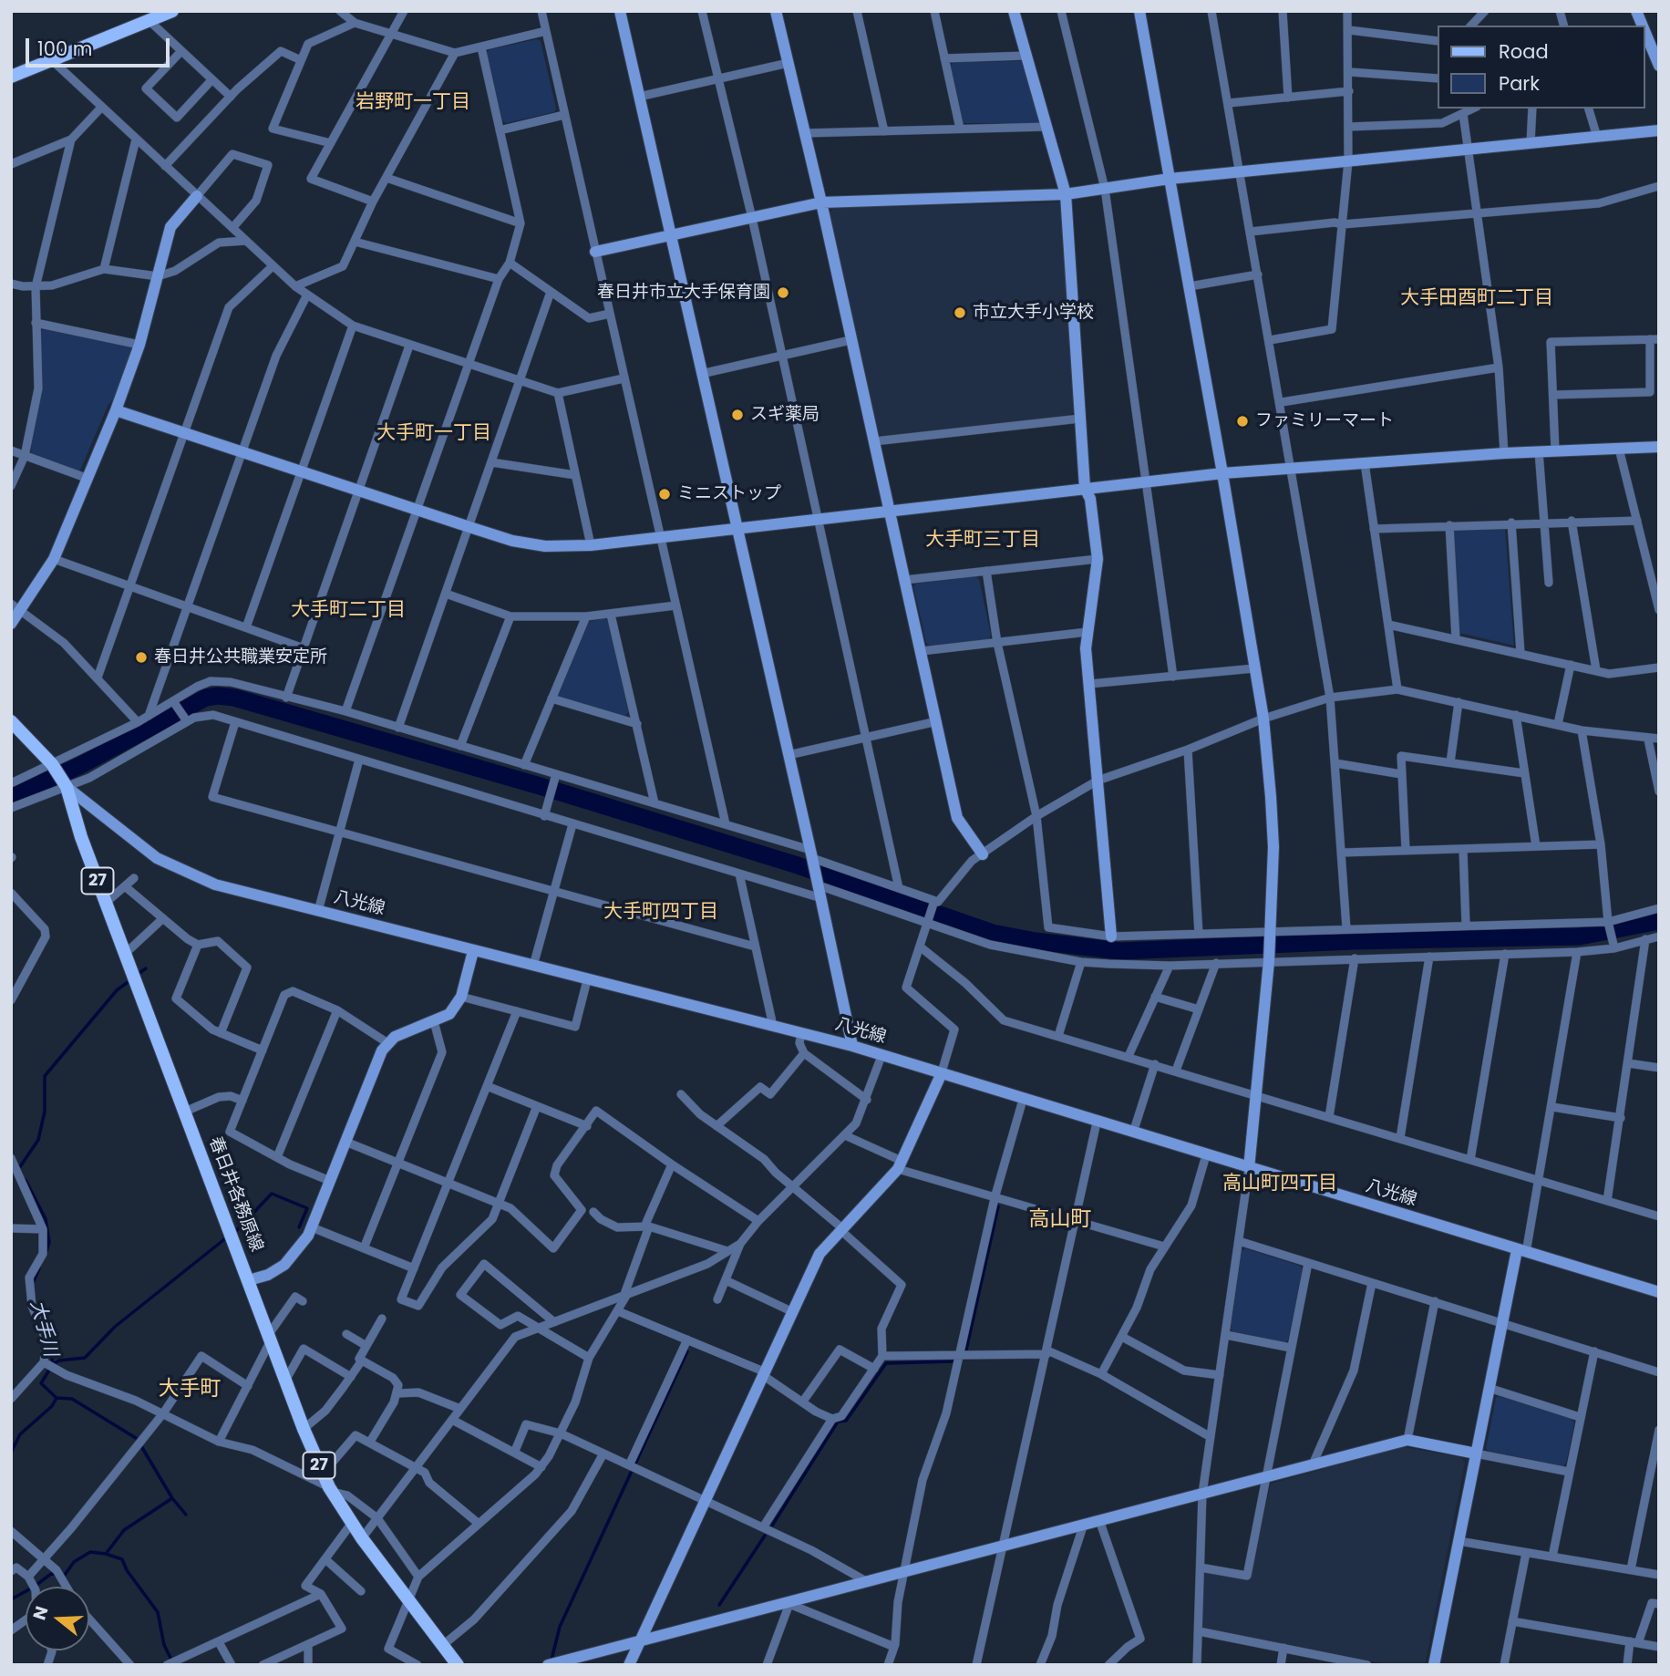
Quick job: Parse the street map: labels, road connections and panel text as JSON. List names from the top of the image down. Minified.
{"streets":{"main road":["27","春日井各務原線"],"street":["八光線"]},"crossings":[["八光線","春日井各務原線"]],"districts":["岩野町一丁目","大手田酉町二丁目","大手町一丁目","大手町三丁目","大手町二丁目","大手町四丁目","高山町四丁目","高山町","大手町"],"water":["大手川"],"places":["春日井市立大手保育園","市立大手小学校","スギ薬局","ファミリーマート","ミニストップ","春日井公共職業安定所"],"legend":["Road","Park"],"scale_bar":"100 m","north":"left"}
